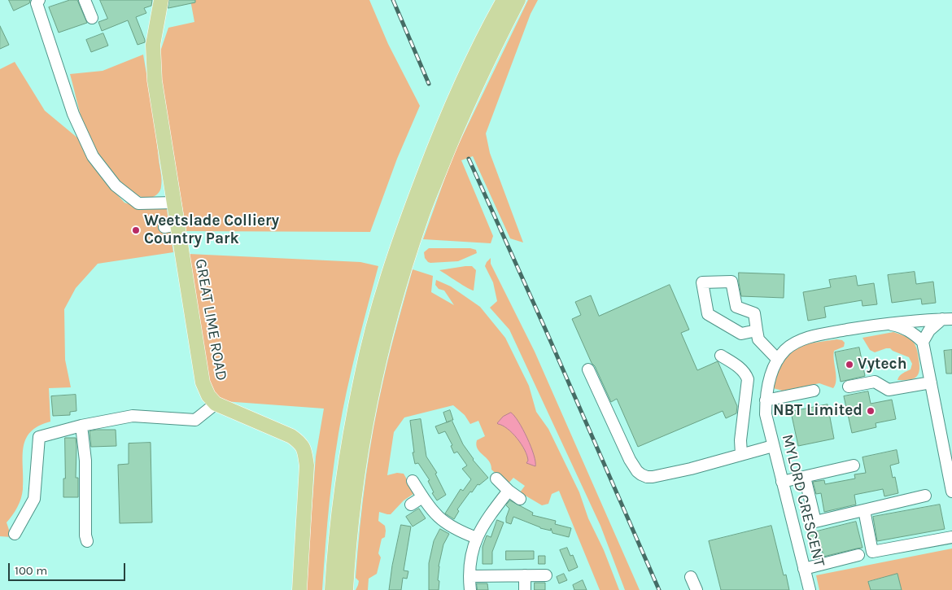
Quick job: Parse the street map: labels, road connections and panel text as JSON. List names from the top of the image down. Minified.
{"streets":{"main road":["GREAT LIME ROAD"],"street":["MYLORD CRESCENT"]},"places":["Weetslade Colliery Country Park","Vytech","NBT Limited"],"scale_bar":"100 m"}
